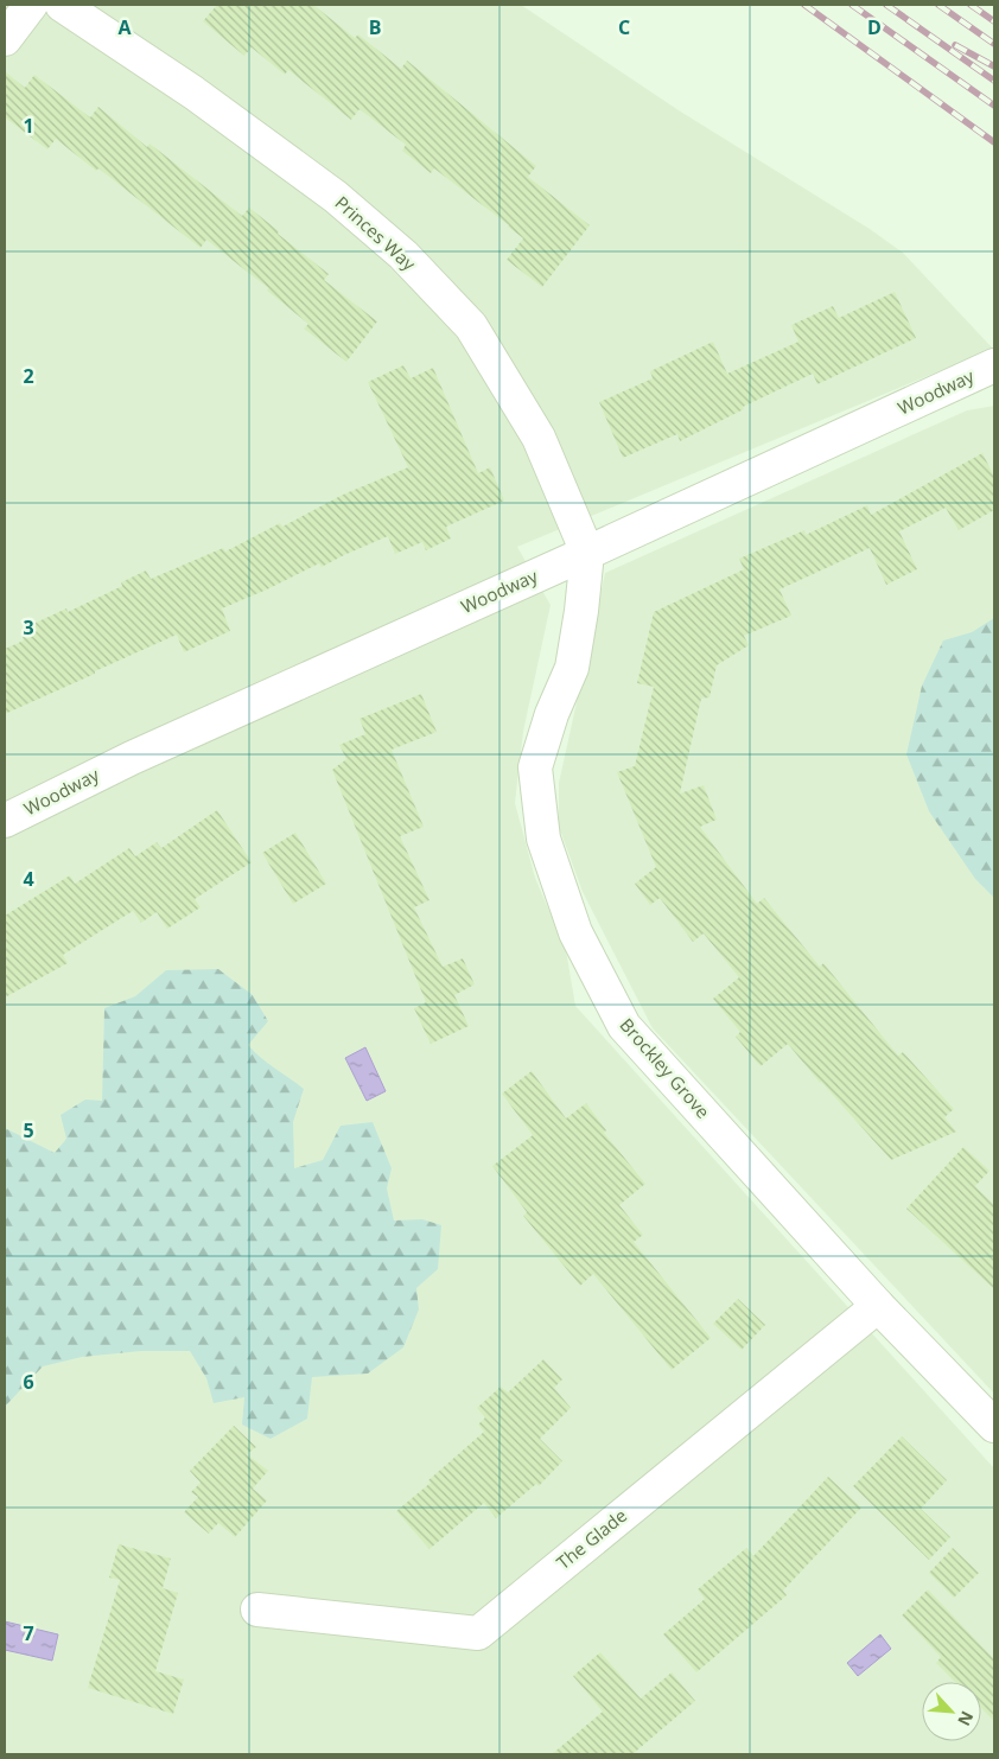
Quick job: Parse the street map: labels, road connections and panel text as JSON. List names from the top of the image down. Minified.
{"streets":{"street":["Princes Way","Woodway","Brockley Grove","The Glade"]},"crossings":[["Princes Way","Woodway"],["Princes Way","Brockley Grove"],["Woodway","Brockley Grove"],["Brockley Grove","The Glade"]],"north":"bottom right","grid":{"columns":["A","B","C","D"],"rows":["1","2","3","4","5","6","7"]}}
